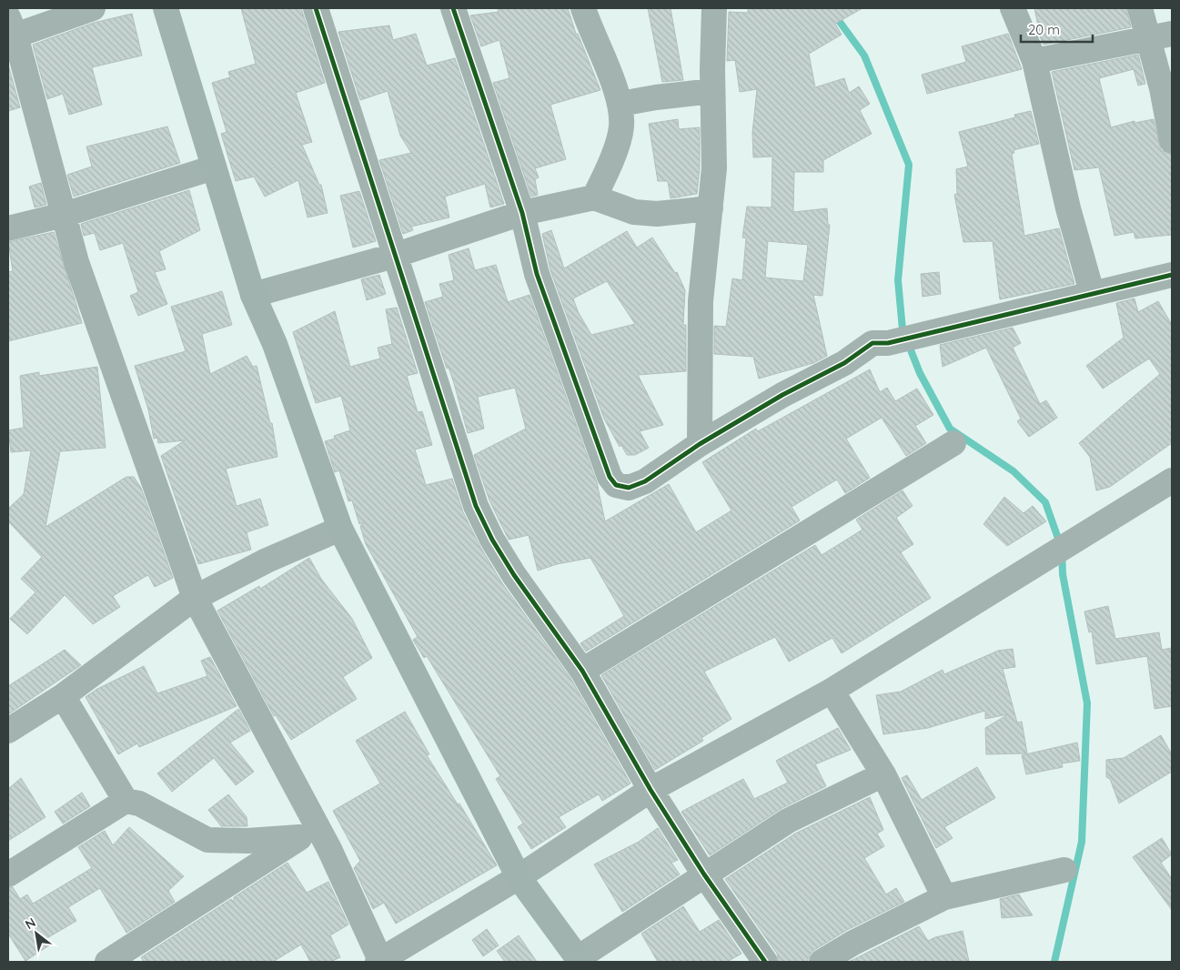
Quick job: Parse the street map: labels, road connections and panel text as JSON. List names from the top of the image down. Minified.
{"scale_bar":"20 m","north":"top left"}
